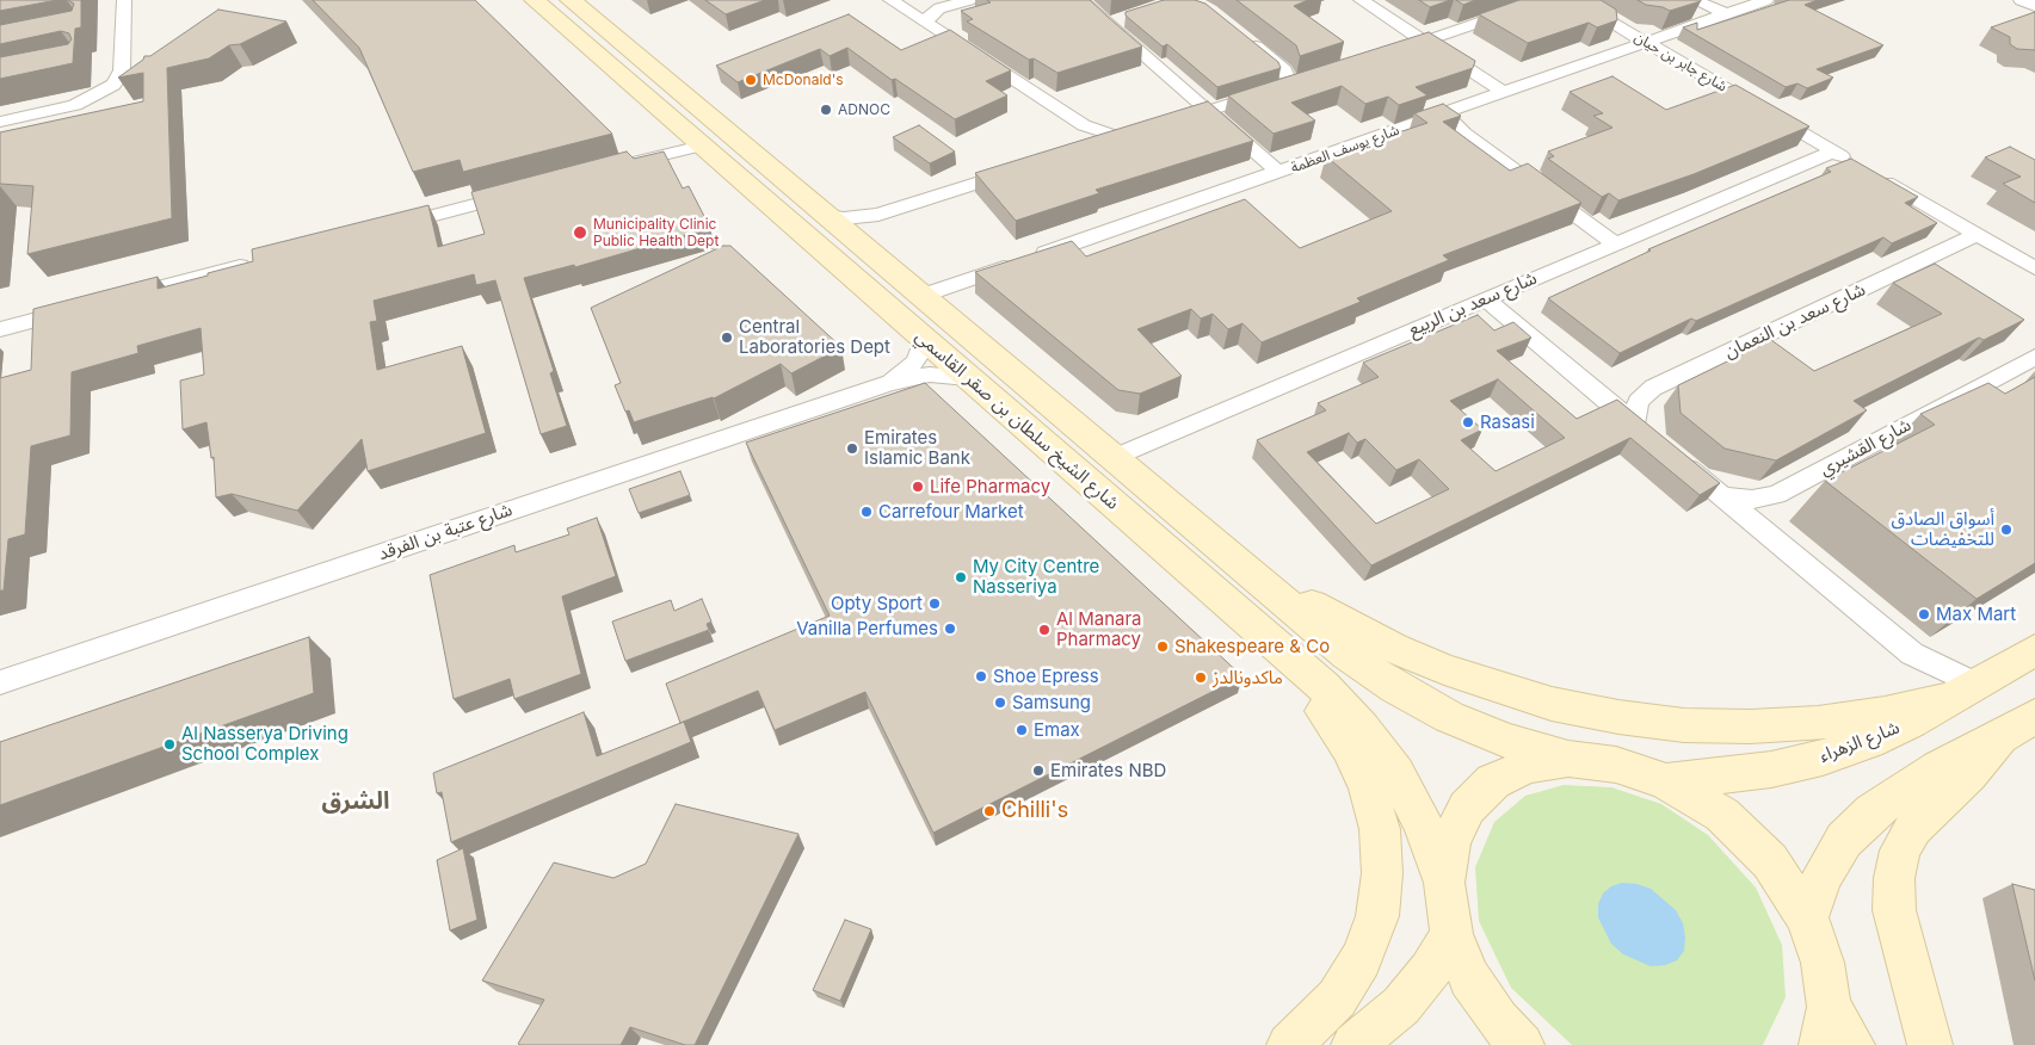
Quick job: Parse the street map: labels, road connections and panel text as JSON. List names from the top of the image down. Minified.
{"streets":{"main road":["شارع الشيخ سلطان بن صقر القاسمي","شارع الزهراء"],"street":["شارع جابر بن حيان","شارع يوسف العظمة","شارع سعد بن الربيع","شارع سعد بن النعمان","شارع القشيري","شارع عتبة بن الفرقد"]},"crossings":[["شارع جابر بن حيان","شارع يوسف العظمة"],["شارع جابر بن حيان","شارع سعد بن الربيع"],["شارع جابر بن حيان","شارع سعد بن النعمان"],["شارع يوسف العظمة","شارع الشيخ سلطان بن صقر القاسمي"],["شارع سعد بن الربيع","شارع الشيخ سلطان بن صقر القاسمي"],["شارع الشيخ سلطان بن صقر القاسمي","شارع عتبة بن الفرقد"]],"districts":["الشرق"],"places":["McDonald's","ADNOC","Municipality Clinic Public Health Dept","Central Laboratories Dept","Rasasi","Emirates Islamic Bank","Life Pharmacy","Carrefour Market","أسواق الصادق للتخفيضات","My City Centre Nasseriya","Opty Sport","Max Mart","Vanilla Perfumes","Al Manara Pharmacy","Shakespeare & Co","Shoe Epress","ماكدونالدز","Samsung","Emax","Al Nasserya Driving School Complex","Emirates NBD","Chilli's"]}
